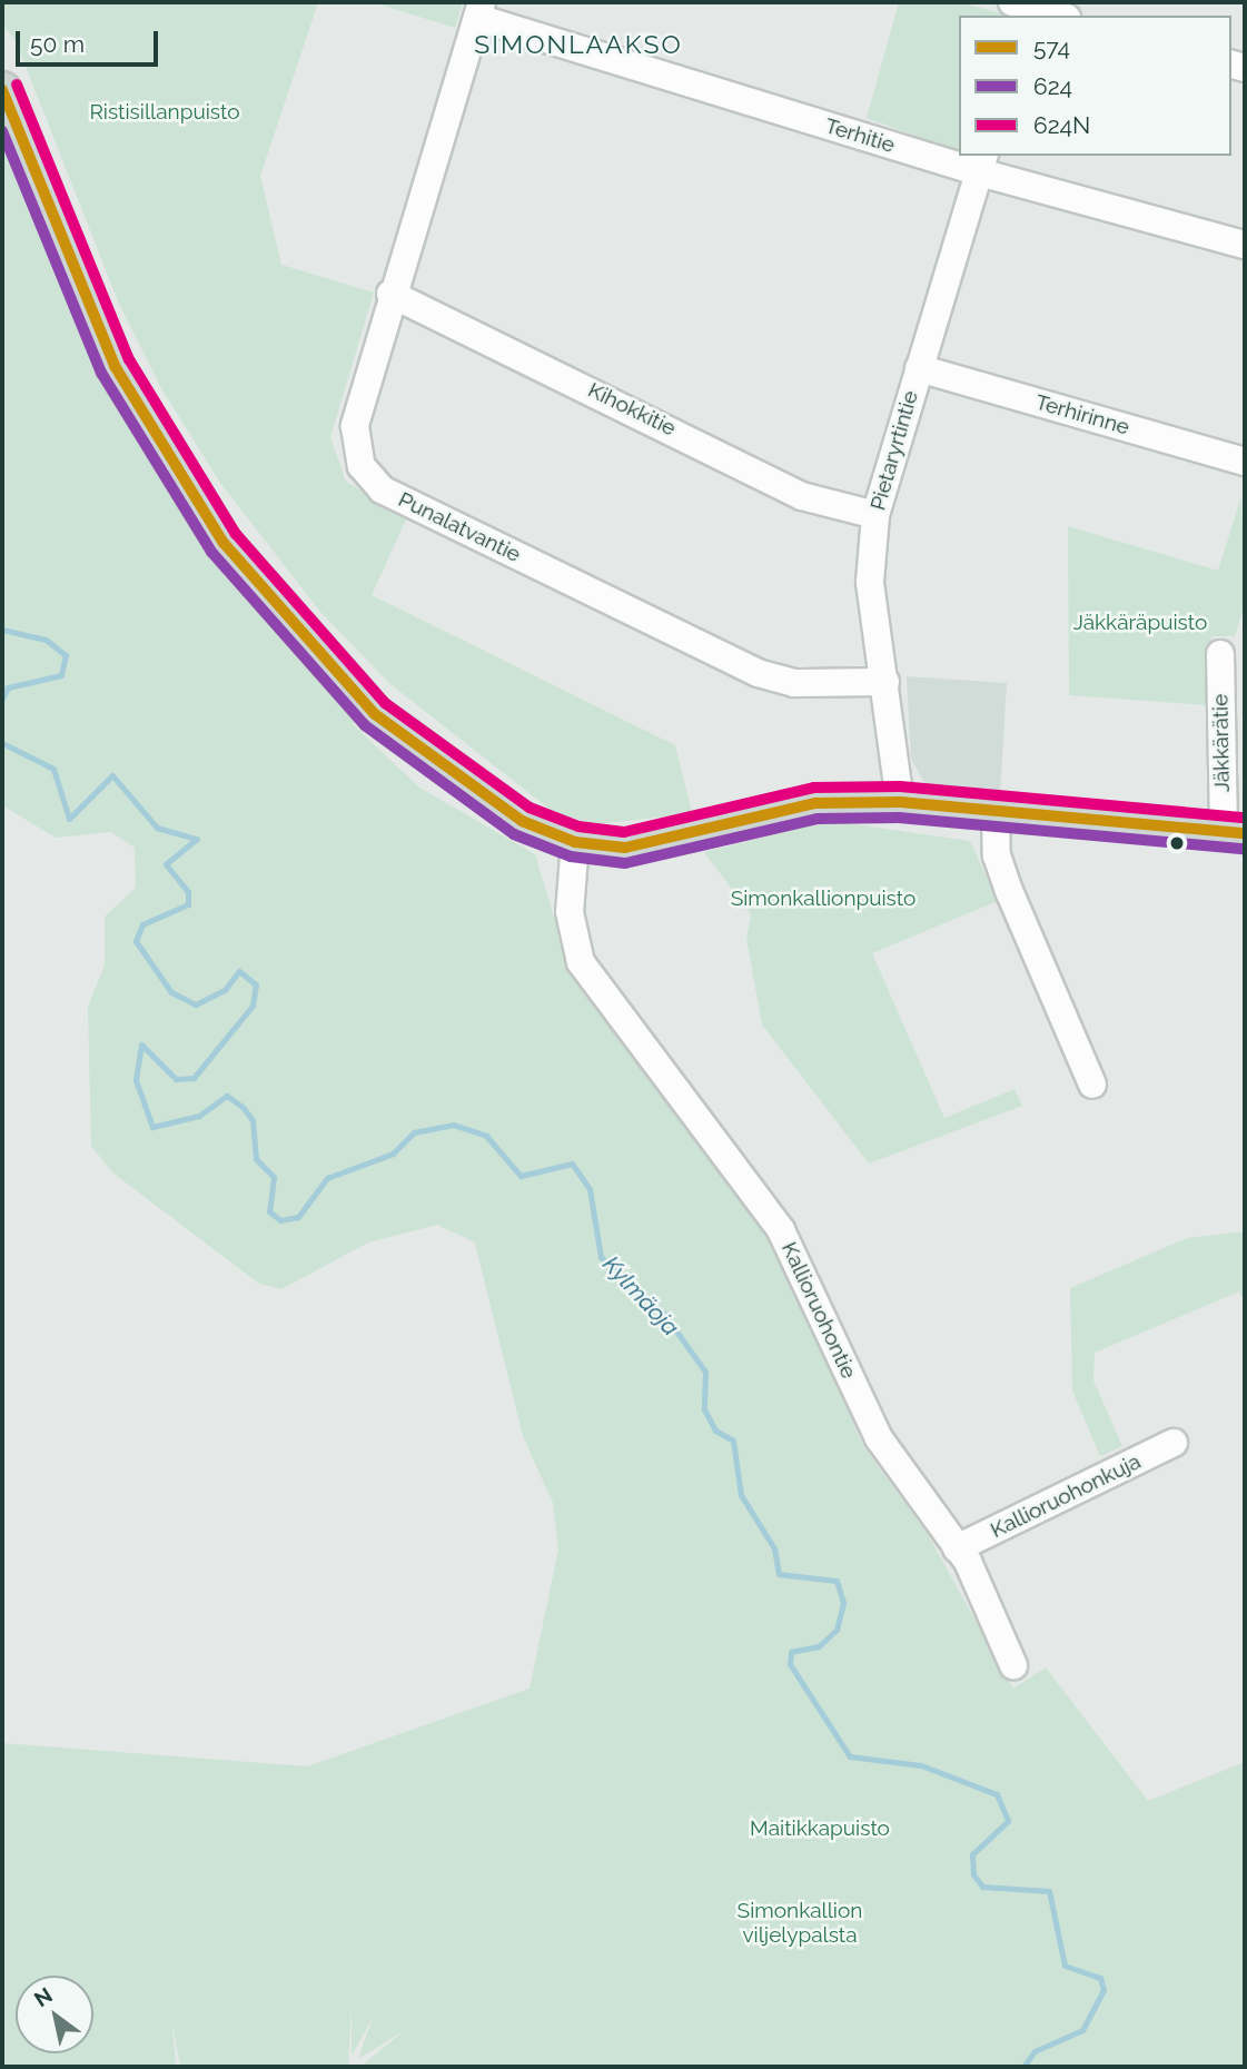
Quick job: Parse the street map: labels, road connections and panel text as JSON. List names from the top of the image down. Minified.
{"streets":{"street":["Terhitie","Kihokkitie","Terhirinne","Pietaryrtintie","Punalatvantie","Jäkkärätie","Kallioruohontie","Kallioruohonkuja"]},"crossings":[["Terhitie","Pietaryrtintie"],["Terhitie","Punalatvantie"],["Kihokkitie","Pietaryrtintie"],["Kihokkitie","Punalatvantie"],["Terhirinne","Pietaryrtintie"],["Pietaryrtintie","Punalatvantie"],["Kallioruohontie","Kallioruohonkuja"]],"districts":["SIMONLAAKSO"],"water":["Kylmäoja"],"parks":["Ristisillanpuisto","Jäkkäräpuisto","Simonkallionpuisto","Maitikkapuisto","Simonkallion viljelypalsta"],"lines":["transit line 624N","transit line 574","transit line 624"],"legend":["574","624","624N"],"scale_bar":"50 m","north":"top left"}
